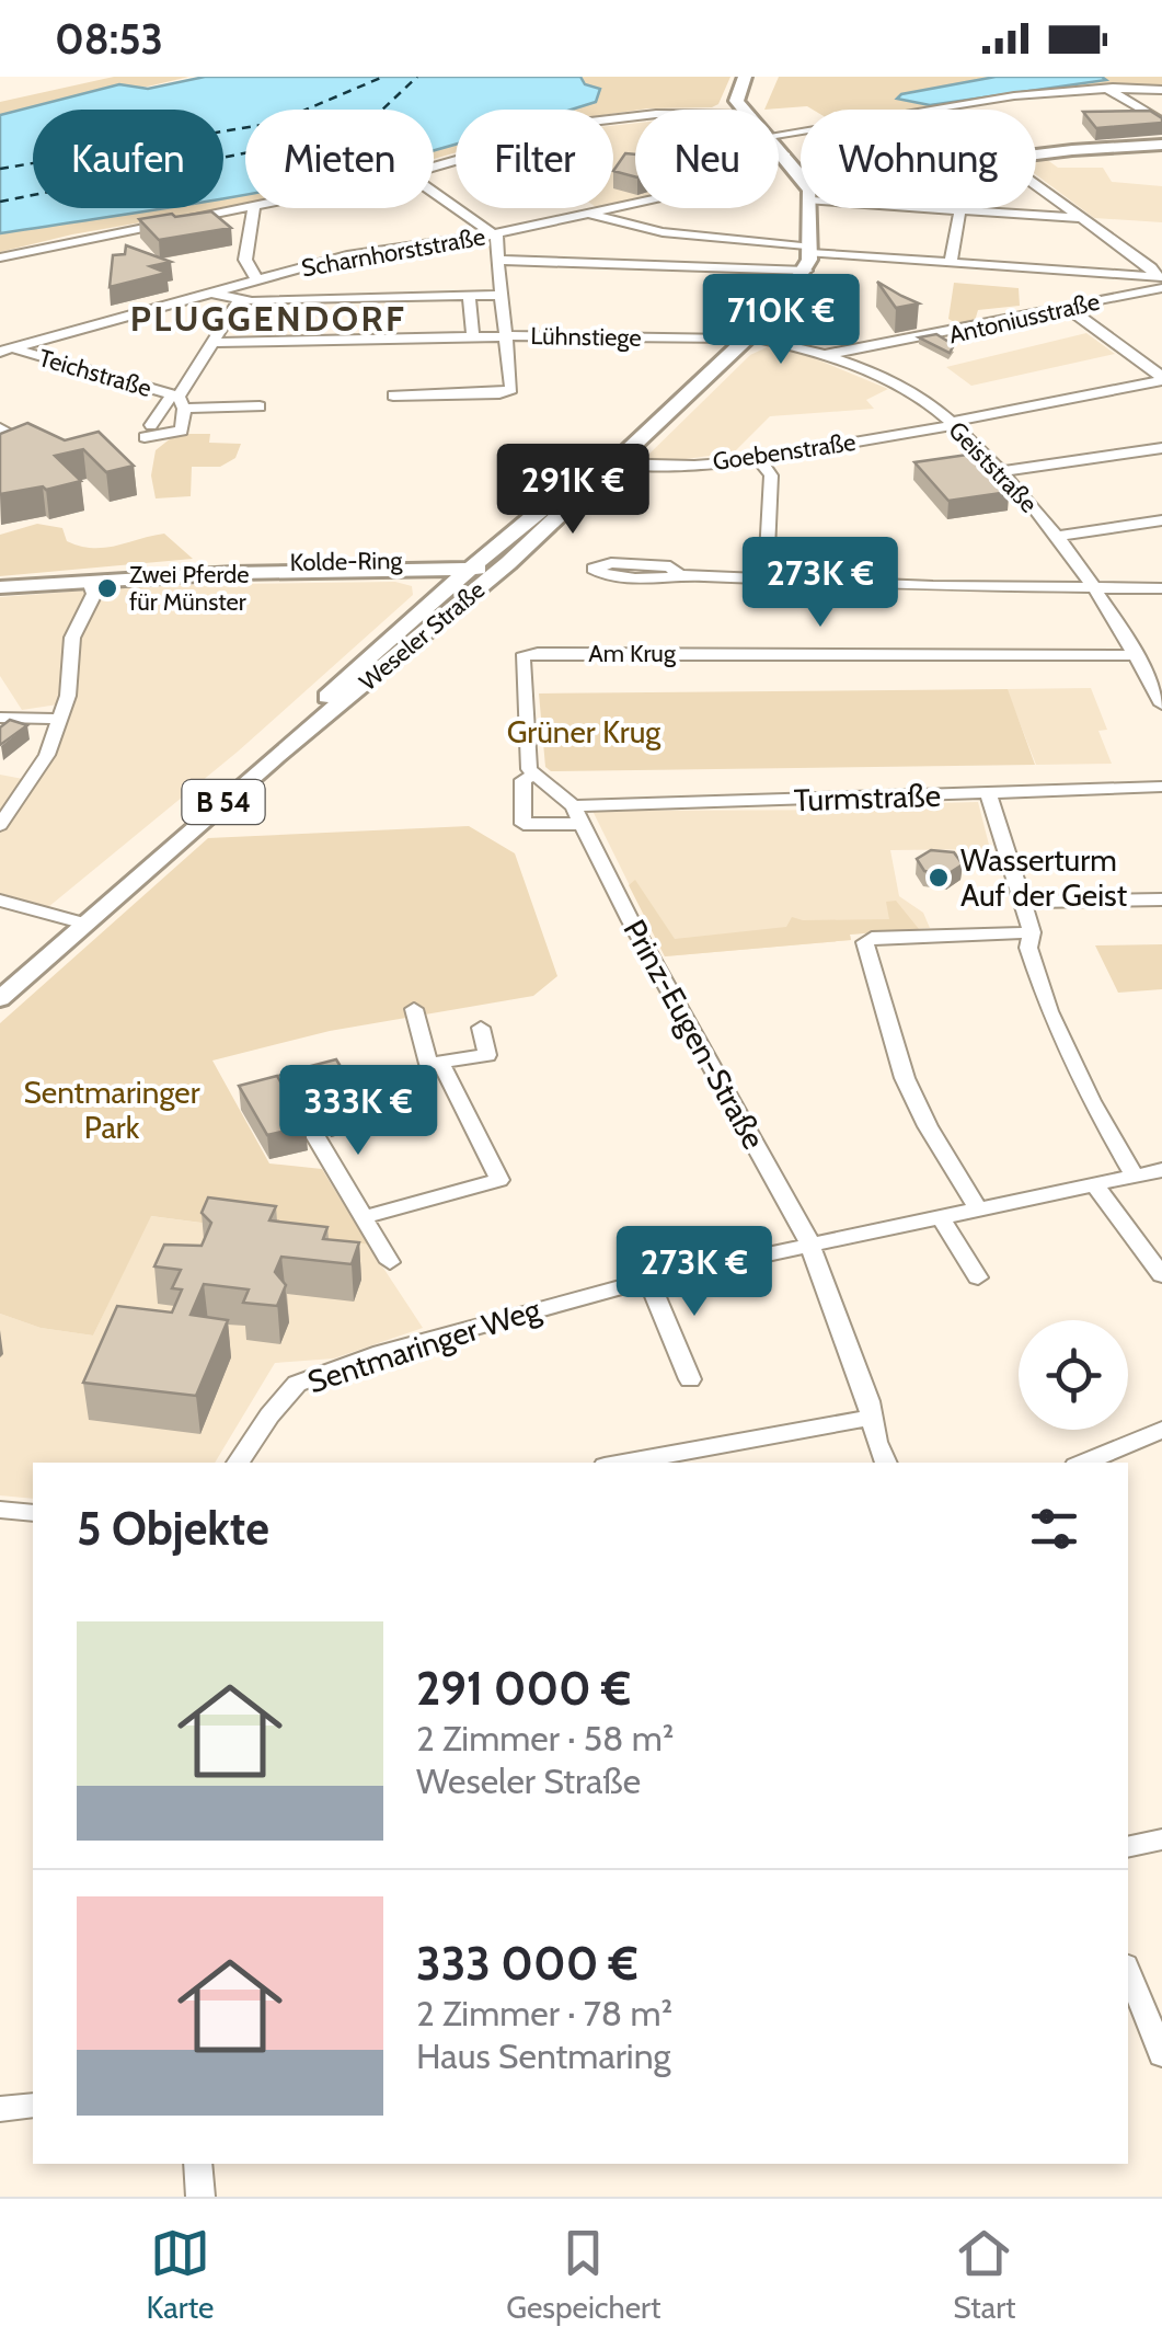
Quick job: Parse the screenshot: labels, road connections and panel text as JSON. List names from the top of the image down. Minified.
{"streets":{"main road":["Kolde-Ring","Weseler Straße","B 54"],"street":["Scharnhorststraße","Antoniusstraße","Lühnstiege","Teichstraße","Goebenstraße","Geiststraße","Am Krug","Turmstraße","Prinz-Eugen-Straße","Sentmaringer Weg"]},"crossings":[["Scharnhorststraße","Teichstraße"],["Antoniusstraße","Geiststraße"],["Lühnstiege","Geiststraße"],["Lühnstiege","Weseler Straße"],["Goebenstraße","Geiststraße"],["Goebenstraße","Weseler Straße"],["Geiststraße","Weseler Straße"],["Geiststraße","Am Krug"],["Kolde-Ring","Weseler Straße"],["Am Krug","Prinz-Eugen-Straße"],["Turmstraße","Prinz-Eugen-Straße"],["Prinz-Eugen-Straße","Sentmaringer Weg"]],"districts":["PLUGGENDORF"],"parks":["Grüner Krug","Sentmaringer Park"],"places":["Zwei Pferde für Münster","Wasserturm Auf der Geist"],"page":{"status":"08:53","chip":["Kaufen","Mieten","Filter","Neu","Wohnung"],"price":["710K €","291K €","273K €","333K €","273K €"],"heading":"5 Objekte","list":[{"name":"291 000 €","note":"2 Zimmer · 58 m² · Weseler Straße"},{"name":"333 000 €","note":"2 Zimmer · 78 m² · Haus Sentmaring"}],"tabs":["Karte","Gespeichert","Start"]}}
